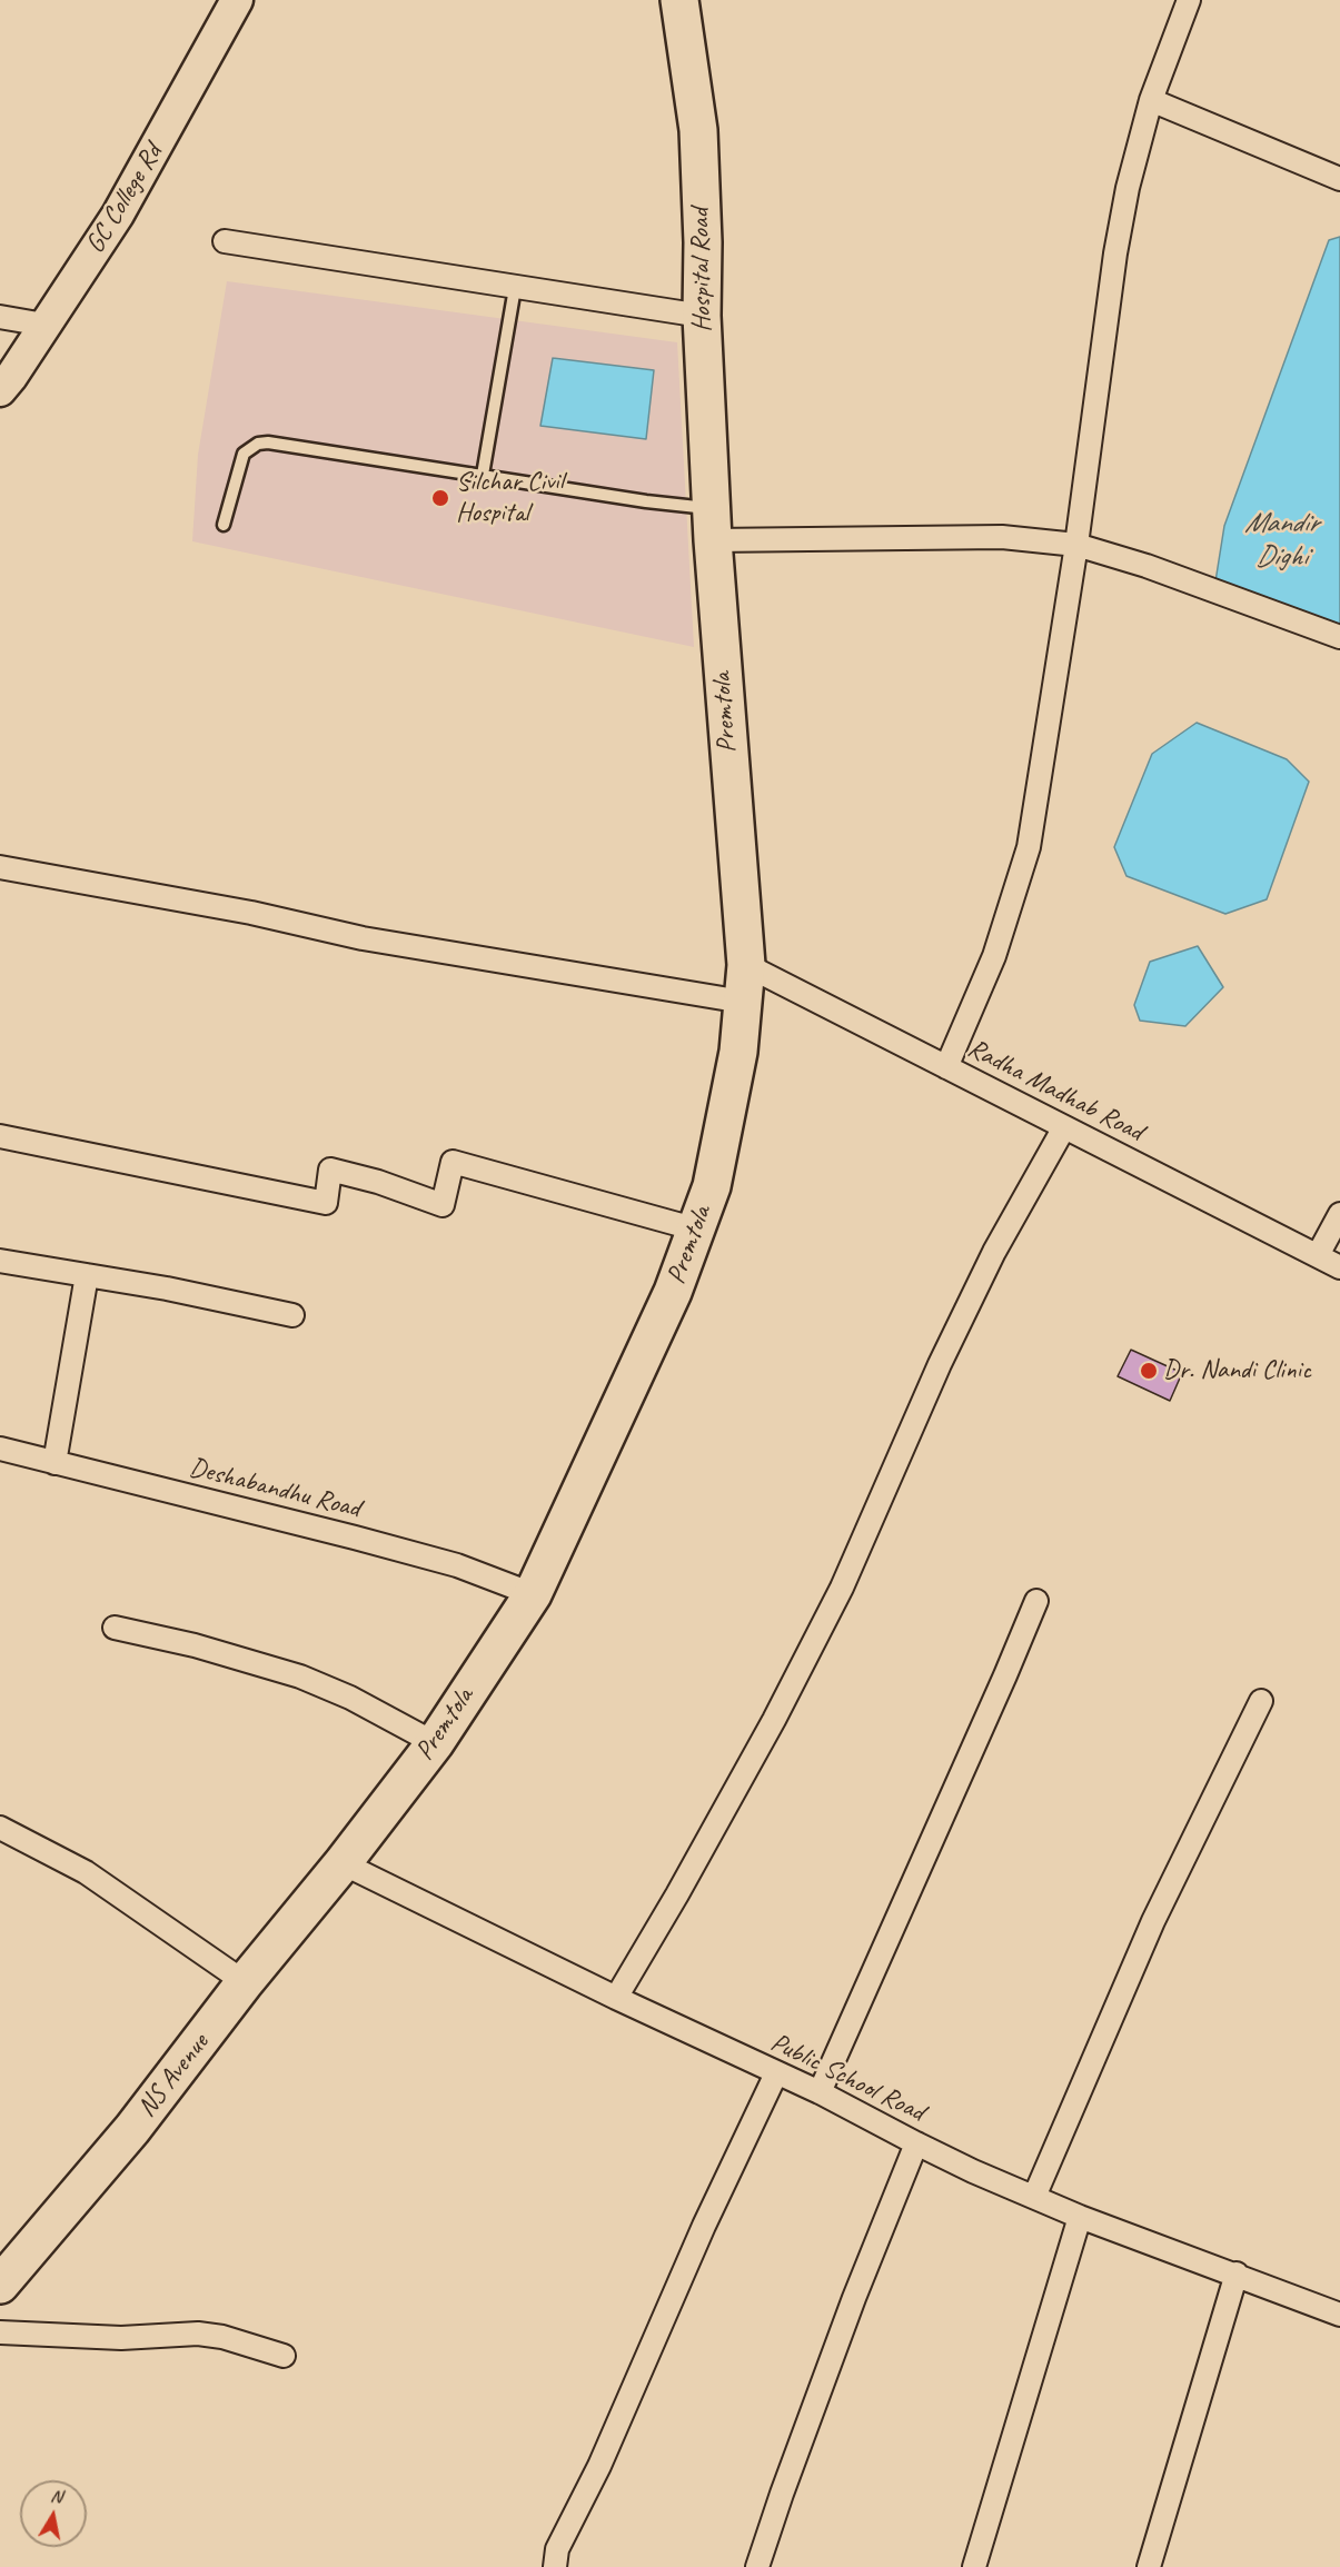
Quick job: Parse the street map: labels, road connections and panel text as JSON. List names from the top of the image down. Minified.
{"streets":{"highway":["Hospital Road","Premtola","NS Avenue"],"main road":["GC College Rd"],"street":["Radha Madhab Road","Deshabandhu Road","Public School Road"]},"crossings":[["Hospital Road","Premtola"],["Premtola","Radha Madhab Road"],["Premtola","Deshabandhu Road"],["Premtola","NS Avenue"],["Premtola","Public School Road"],["NS Avenue","Public School Road"]],"water":["Mandir Dighi"],"places":["Silchar Civil Hospital","Dr. Nandi Clinic"],"north":"top"}
